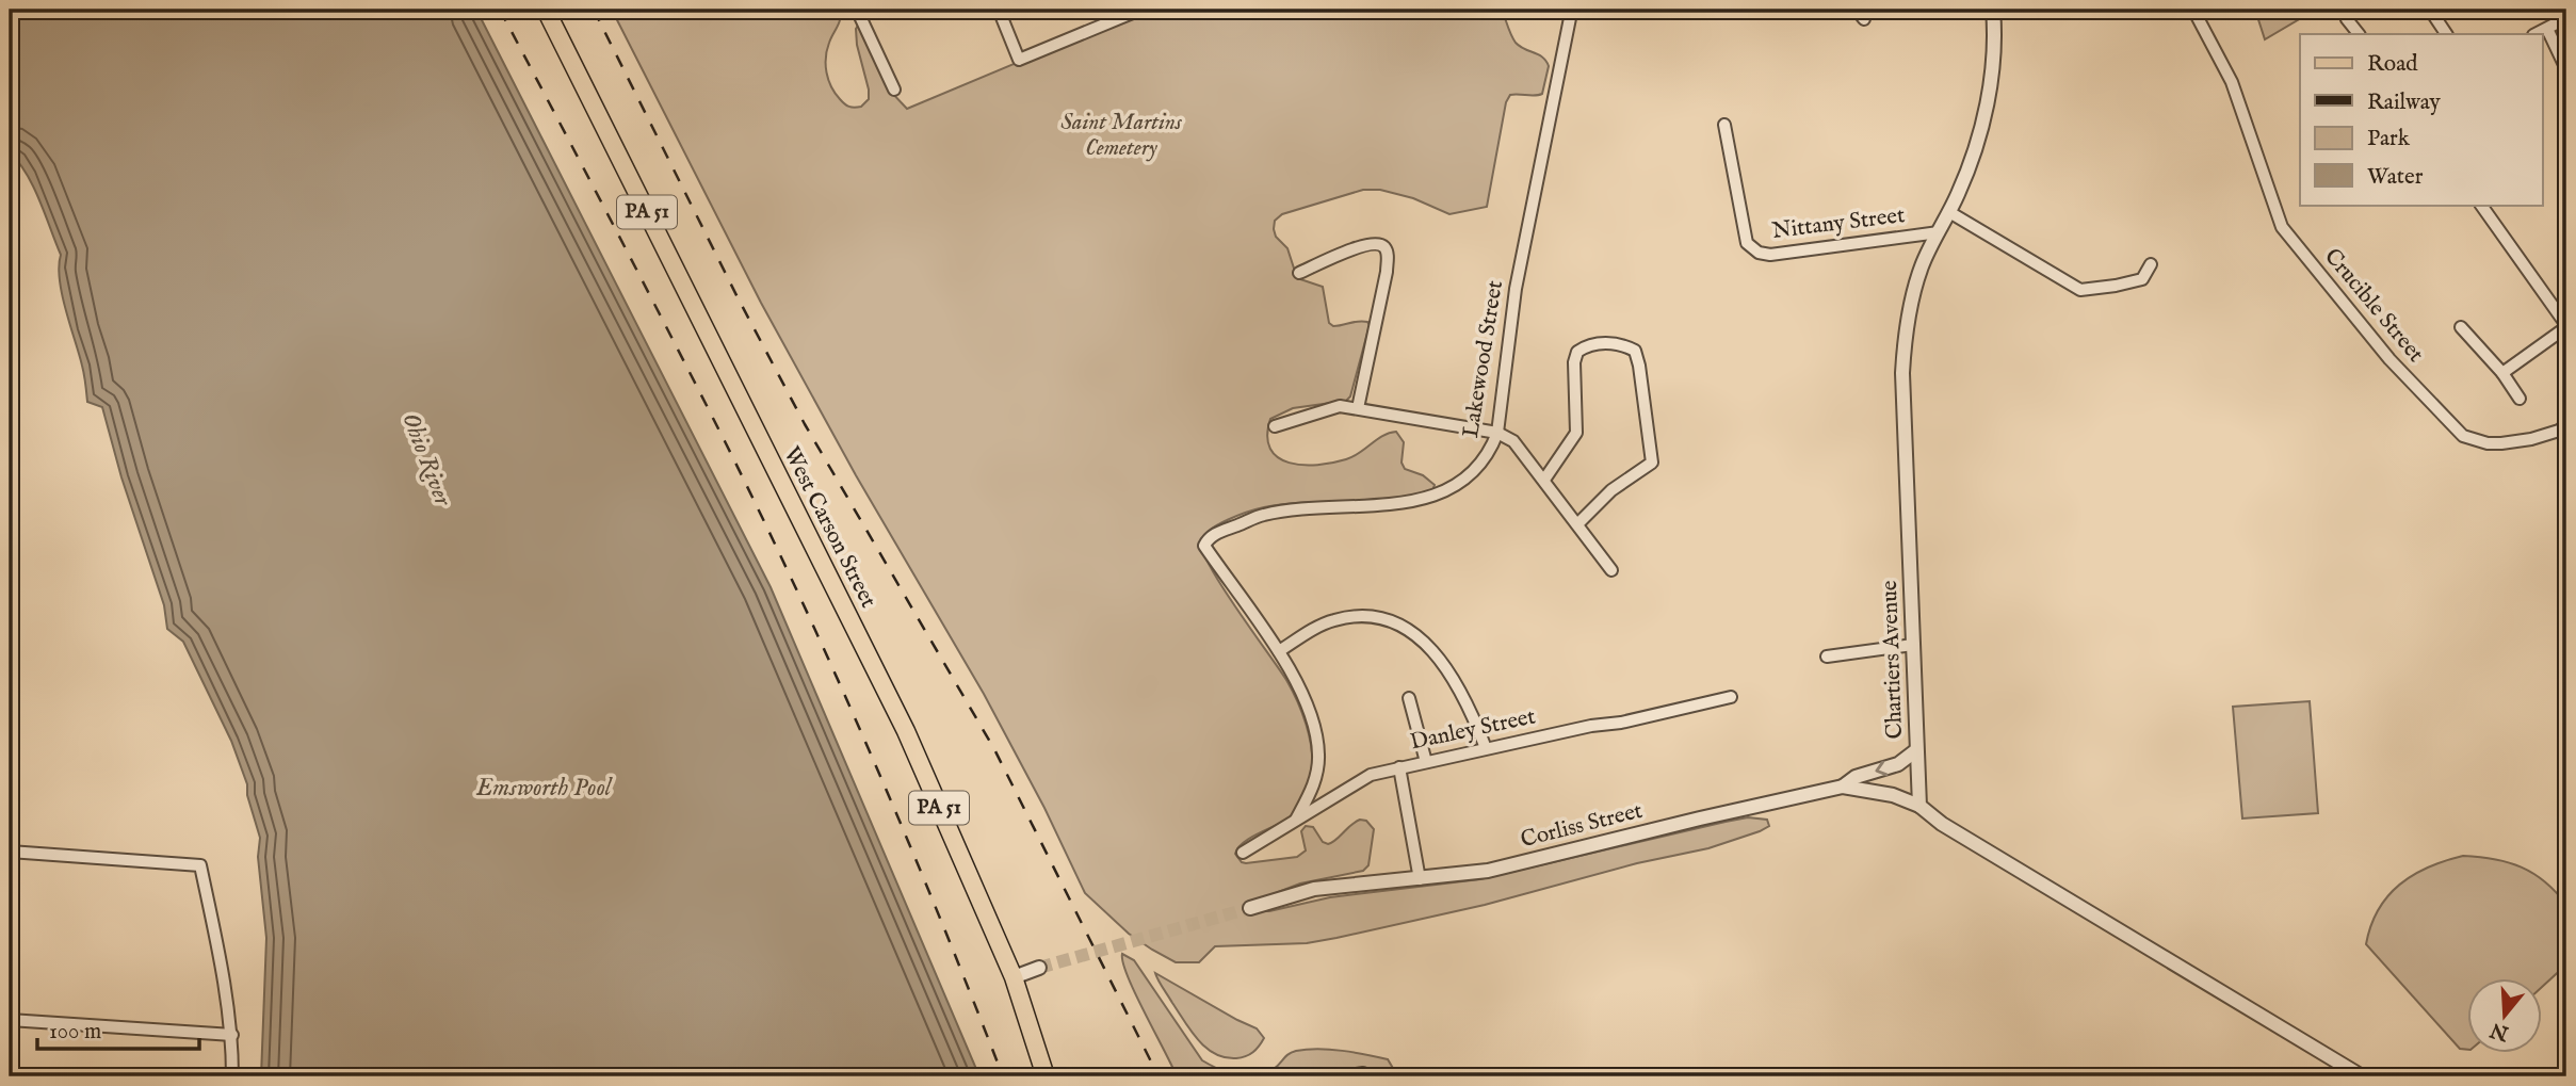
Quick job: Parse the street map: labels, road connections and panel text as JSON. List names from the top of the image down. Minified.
{"streets":{"main road":["PA 51","West Carson Street"],"street":["Nittany Street","Crucible Street","Lakewood Street","Chartiers Avenue","Danley Street","Corliss Street"]},"crossings":[["Nittany Street","Chartiers Avenue"],["Chartiers Avenue","Corliss Street"]],"water":["Ohio River","Emsworth Pool"],"parks":["Saint Martins Cemetery"],"legend":["Road","Railway","Park","Water"],"scale_bar":"100 m","north":"bottom"}
